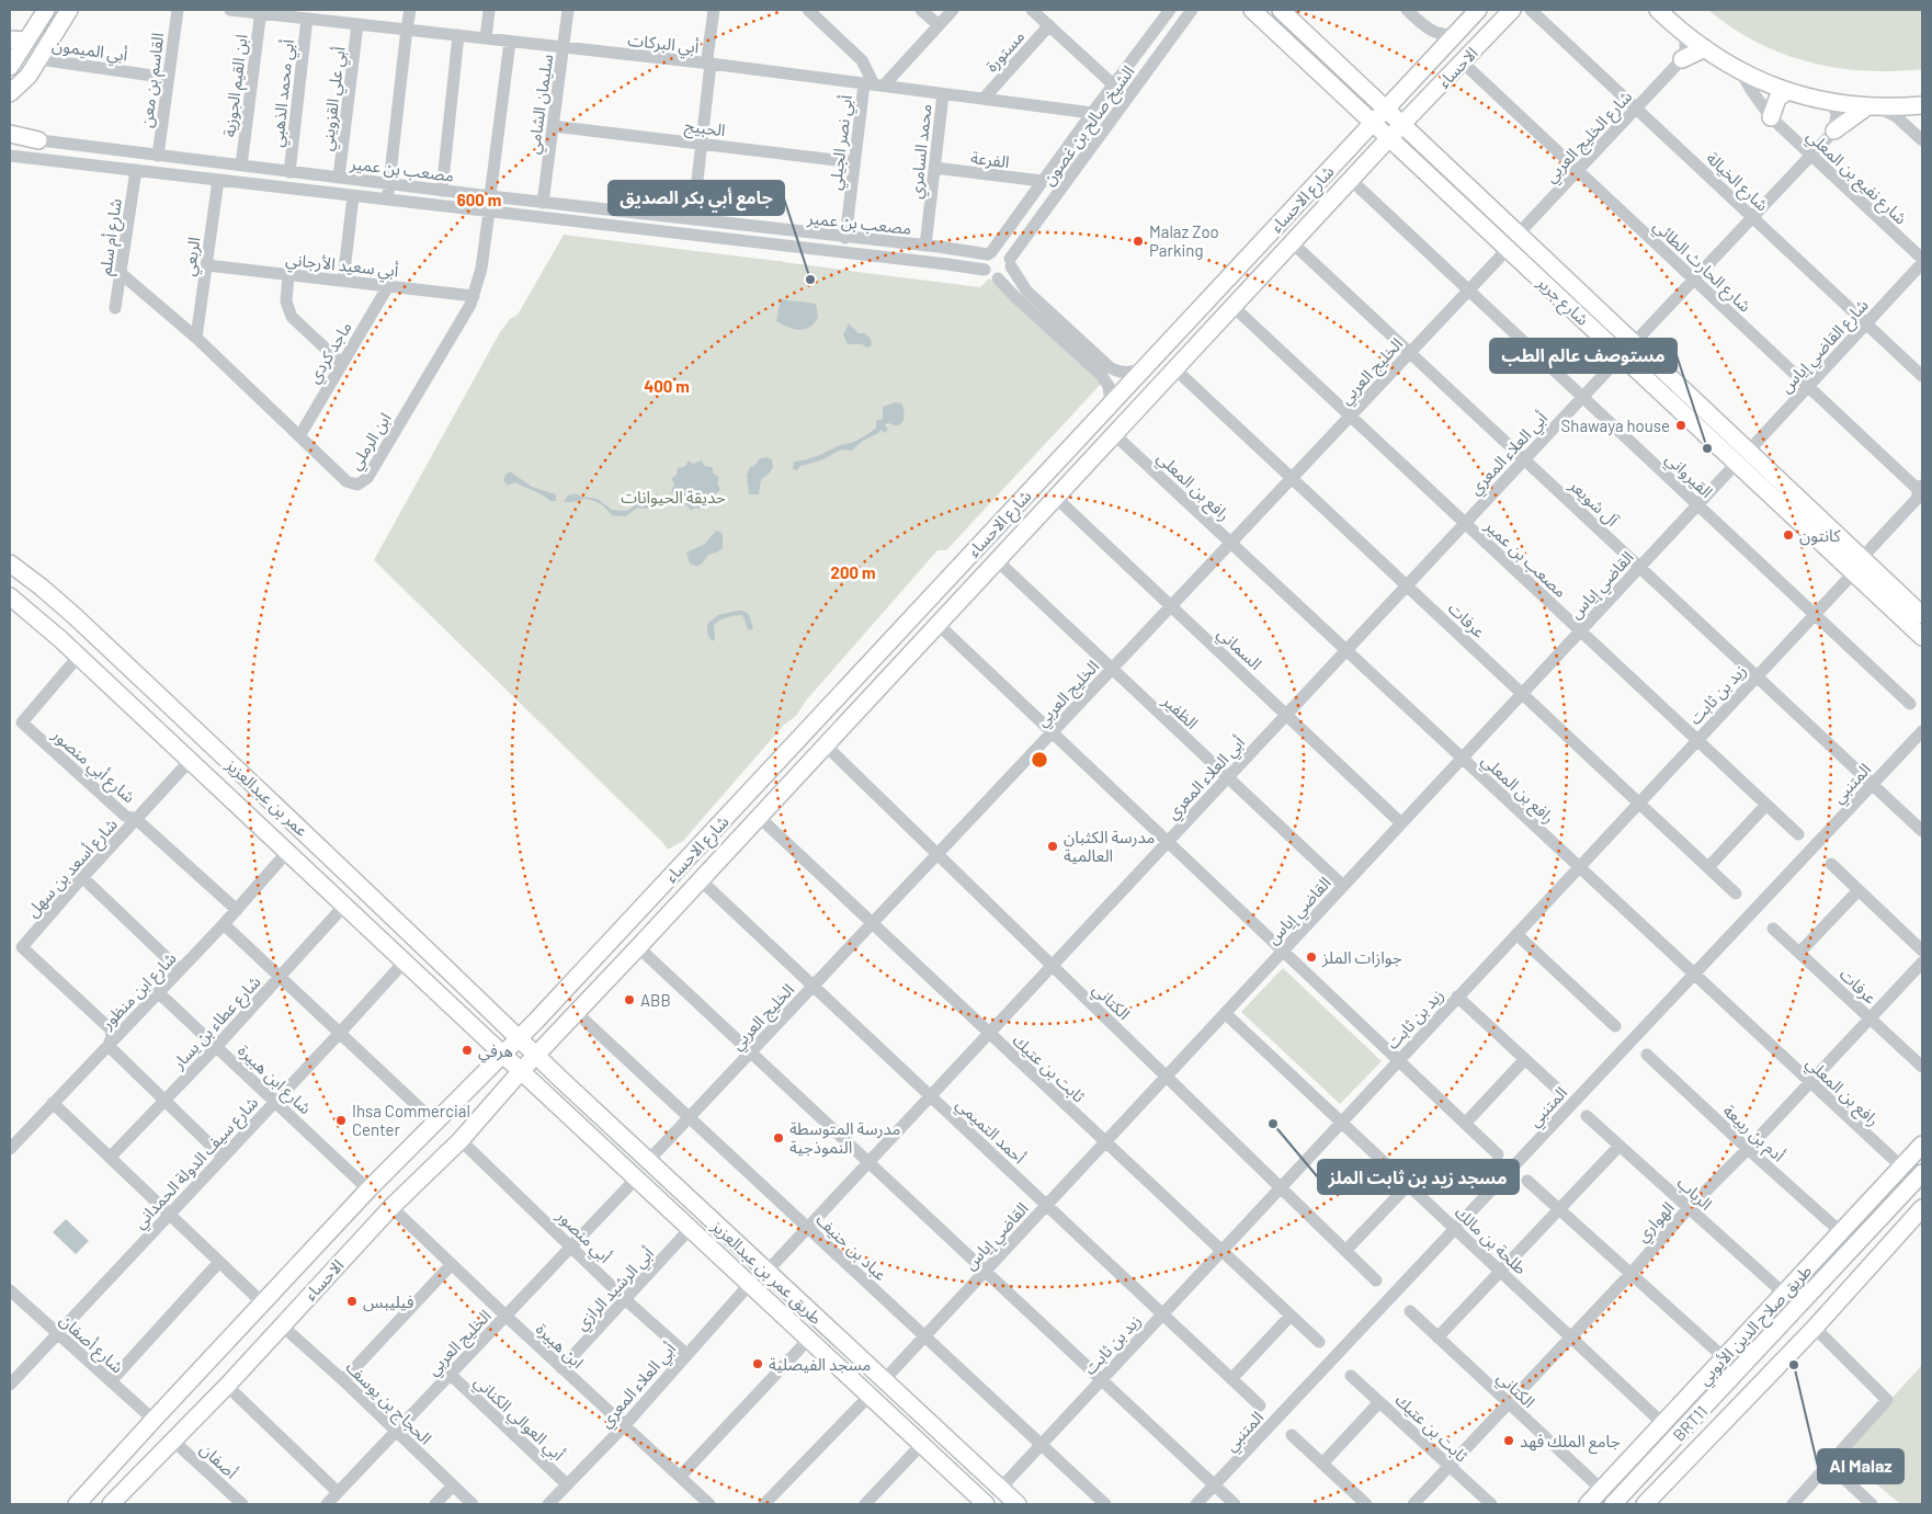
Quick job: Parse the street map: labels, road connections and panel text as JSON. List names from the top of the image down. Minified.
{"streets":{"main road":["الاحساء","شارع الاحساء","شارع جرير","عمر بن عبدالعزيز","طريق عمر بن عبدالعزيز","طريق صلاح الدين الأيوبي","BRT11"],"street":["أبي البركات","أبي الميمون","مستورة","القاسم بن معن","ابن القيم الجوزية","أبي محمد الذهبي","أبي علي القزويني","سليمان الشامي","الشيخ صالح بن غصون","الحبيج","شارع الخليج العربي","أبي نصر الجيلي","محمد السامري","الفرعة","مصعب بن عمير","شارع نفيع بن المعلي","شارع الخيالة","شارع أم سلم","الربعي","أبي سعيد الأرجاني","شارع الحارث الطائي","شارع القاضي إياس","ماجد كردي","الخليج العربي","ابن الرملي","أبي العلاء المعري","القيرواني","رافع بن المعلي","آل شويعر","القاضي إياس","عرفات","السماني","زيد بن ثابت","الظفير","شارع أبي منصور","المتنبي","شارع أسعد بن سهل","شارع ابن منظور","الكتاني","شارع عطاء بن يسار","ثابت بن عتيك","شارع ابن هبيرة","أحمد التميمي","أدم بن ربيعة","شارع سيف الدولة الحمداني","الرباب","الهواري","أبي منصور","طلحة بن مالك","عباد بن حنيف","أبي الرشيد الرازي","شارع أصفان","ابن هبيرة","الحجاج بن يوسف","أبي العوالي الكناني","أصفان"]},"crossings":[["أبي البركات","مستورة"],["أبي البركات","ابن القيم الجوزية"],["أبي البركات","أبي محمد الذهبي"],["أبي البركات","أبي علي القزويني"],["أبي البركات","سليمان الشامي"],["أبي البركات","الشيخ صالح بن غصون"],["أبي البركات","أبي نصر الجيلي"],["أبي البركات","محمد السامري"],["أبي الميمون","القاسم بن معن"],["الاحساء","شارع الاحساء"],["الاحساء","شارع الحارث الطائي"],["الاحساء","شارع جرير"],["الاحساء","عمر بن عبدالعزيز"],["الاحساء","شارع ابن هبيرة"],["الاحساء","أبي منصور"],["الاحساء","طريق عمر بن عبدالعزيز"],["الاحساء","شارع أصفان"],["الاحساء","ابن هبيرة"],["الاحساء","الحجاج بن يوسف"],["الاحساء","أصفان"],["القاسم بن معن","مصعب بن عمير"],["ابن القيم الجوزية","مصعب بن عمير"],["أبي محمد الذهبي","مصعب بن عمير"],["أبي علي القزويني","مصعب بن عمير"],["سليمان الشامي","الحبيج"],["سليمان الشامي","مصعب بن عمير"],["الشيخ صالح بن غصون","الفرعة"],["الشيخ صالح بن غصون","مصعب بن عمير"],["الحبيج","أبي نصر الجيلي"],["شارع الخليج العربي","شارع الخيالة"],["شارع الخليج العربي","شارع الحارث الطائي"],["شارع الخليج العربي","شارع جرير"],["أبي نصر الجيلي","مصعب بن عمير"],["محمد السامري","الفرعة"],["محمد السامري","مصعب بن عمير"],["مصعب بن عمير","شارع الاحساء"],["مصعب بن عمير","شارع أم سلم"],["مصعب بن عمير","الربعي"],["مصعب بن عمير","الخليج العربي"],["مصعب بن عمير","ابن الرملي"],["مصعب بن عمير","أبي العلاء المعري"],["مصعب بن عمير","القاضي إياس"],["مصعب بن عمير","زيد بن ثابت"],["شارع نفيع بن المعلي","أبي العلاء المعري"],["شارع الخيالة","شارع القاضي إياس"],["شارع الخيالة","أبي العلاء المعري"],["شارع الاحساء","شارع جرير"],["شارع الاحساء","القيرواني"],["شارع الاحساء","رافع بن المعلي"],["شارع الاحساء","آل شويعر"],["شارع الاحساء","عرفات"],["شارع الاحساء","السماني"],["شارع الاحساء","الظفير"],["شارع الاحساء","عمر بن عبدالعزيز"],["شارع الاحساء","الكتاني"],["شارع الاحساء","ثابت بن عتيك"],["شارع الاحساء","أحمد التميمي"],["شارع الاحساء","عباد بن حنيف"],["شارع الاحساء","طريق عمر بن عبدالعزيز"],["شارع أم سلم","ابن الرملي"],["الربعي","أبي سعيد الأرجاني"],["الربعي","ابن الرملي"],["أبي سعيد الأرجاني","ماجد كردي"],["أبي سعيد الأرجاني","ابن الرملي"],["شارع الحارث الطائي","شارع القاضي إياس"],["شارع الحارث الطائي","أبي العلاء المعري"],["شارع الحارث الطائي","زيد بن ثابت"],["شارع جرير","شارع القاضي إياس"],["شارع جرير","الخليج العربي"],["شارع جرير","أبي العلاء المعري"],["شارع جرير","القاضي إياس"],["شارع جرير","زيد بن ثابت"],["شارع القاضي إياس","القاضي إياس"],["ماجد كردي","ابن الرملي"],["الخليج العربي","القيرواني"],["الخليج العربي","رافع بن المعلي"],["الخليج العربي","آل شويعر"],["الخليج العربي","عرفات"],["الخليج العربي","السماني"],["الخليج العربي","الظفير"],["الخليج العربي","الكتاني"],["الخليج العربي","ثابت بن عتيك"],["الخليج العربي","أحمد التميمي"],["الخليج العربي","أبي منصور"],["الخليج العربي","عباد بن حنيف"],["الخليج العربي","طريق عمر بن عبدالعزيز"],["الخليج العربي","ابن هبيرة"],["الخليج العربي","الحجاج بن يوسف"],["الخليج العربي","أبي العوالي الكناني"],["أبي العلاء المعري","القيرواني"],["أبي العلاء المعري","رافع بن المعلي"],["أبي العلاء المعري","آل شويعر"],["أبي العلاء المعري","عرفات"],["أبي العلاء المعري","السماني"],["أبي العلاء المعري","الظفير"],["أبي العلاء المعري","الكتاني"],["أبي العلاء المعري","ثابت بن عتيك"],["أبي العلاء المعري","أحمد التميمي"],["أبي العلاء المعري","أبي منصور"],["أبي العلاء المعري","عباد بن حنيف"],["أبي العلاء المعري","طريق عمر بن عبدالعزيز"],["أبي العلاء المعري","ابن هبيرة"],["أبي العلاء المعري","أبي العوالي الكناني"],["القيرواني","القاضي إياس"],["القيرواني","زيد بن ثابت"],["رافع بن المعلي","القاضي إياس"],["رافع بن المعلي","زيد بن ثابت"],["رافع بن المعلي","المتنبي"],["رافع بن المعلي","الهواري"],["رافع بن المعلي","طريق صلاح الدين الأيوبي"],["آل شويعر","القاضي إياس"],["آل شويعر","زيد بن ثابت"],["آل شويعر","المتنبي"],["القاضي إياس","عرفات"],["القاضي إياس","السماني"],["القاضي إياس","الظفير"],["القاضي إياس","الكتاني"],["القاضي إياس","ثابت بن عتيك"],["القاضي إياس","أحمد التميمي"],["القاضي إياس","طلحة بن مالك"],["القاضي إياس","عباد بن حنيف"],["القاضي إياس","طريق عمر بن عبدالعزيز"],["عرفات","زيد بن ثابت"],["عرفات","الهواري"],["زيد بن ثابت","الكتاني"],["زيد بن ثابت","ثابت بن عتيك"],["زيد بن ثابت","أحمد التميمي"],["زيد بن ثابت","طلحة بن مالك"],["زيد بن ثابت","عباد بن حنيف"],["زيد بن ثابت","طريق عمر بن عبدالعزيز"],["شارع أبي منصور","عمر بن عبدالعزيز"],["شارع أبي منصور","شارع أسعد بن سهل"],["شارع أبي منصور","شارع ابن منظور"],["المتنبي","طلحة بن مالك"],["عمر بن عبدالعزيز","شارع أسعد بن سهل"],["عمر بن عبدالعزيز","شارع ابن منظور"],["عمر بن عبدالعزيز","شارع عطاء بن يسار"],["عمر بن عبدالعزيز","شارع سيف الدولة الحمداني"],["عمر بن عبدالعزيز","طريق عمر بن عبدالعزيز"],["شارع أسعد بن سهل","شارع ابن منظور"],["شارع ابن منظور","شارع ابن هبيرة"],["الكتاني","الهواري"],["الكتاني","طريق صلاح الدين الأيوبي"],["شارع عطاء بن يسار","شارع ابن هبيرة"],["ثابت بن عتيك","الهواري"],["شارع ابن هبيرة","شارع سيف الدولة الحمداني"],["أدم بن ربيعة","الهواري"],["أدم بن ربيعة","طريق صلاح الدين الأيوبي"],["شارع سيف الدولة الحمداني","شارع أصفان"],["الرباب","الهواري"],["الرباب","طريق صلاح الدين الأيوبي"],["الهواري","طلحة بن مالك"],["أبي منصور","أبي الرشيد الرازي"],["طلحة بن مالك","طريق صلاح الدين الأيوبي"],["طريق عمر بن عبدالعزيز","أبي الرشيد الرازي"],["أبي الرشيد الرازي","ابن هبيرة"]],"parks":["حديقة الحيوانات"],"places":["Malaz Zoo Parking","جامع أبي بكر الصديق","Shawaya house","مستوصف عالم الطب","كانتون","مدرسة الكثبان العالمية","جوازات الملز","ABB","هرفي","Ihsa Commercial Center","مسجد زيد بن ثابت الملز","مدرسة المتوسطة النموذجية","فيليبس","مسجد الفيصلية","Al Malaz","جامع الملك فهد"],"rings":["600 m","400 m","200 m"]}
